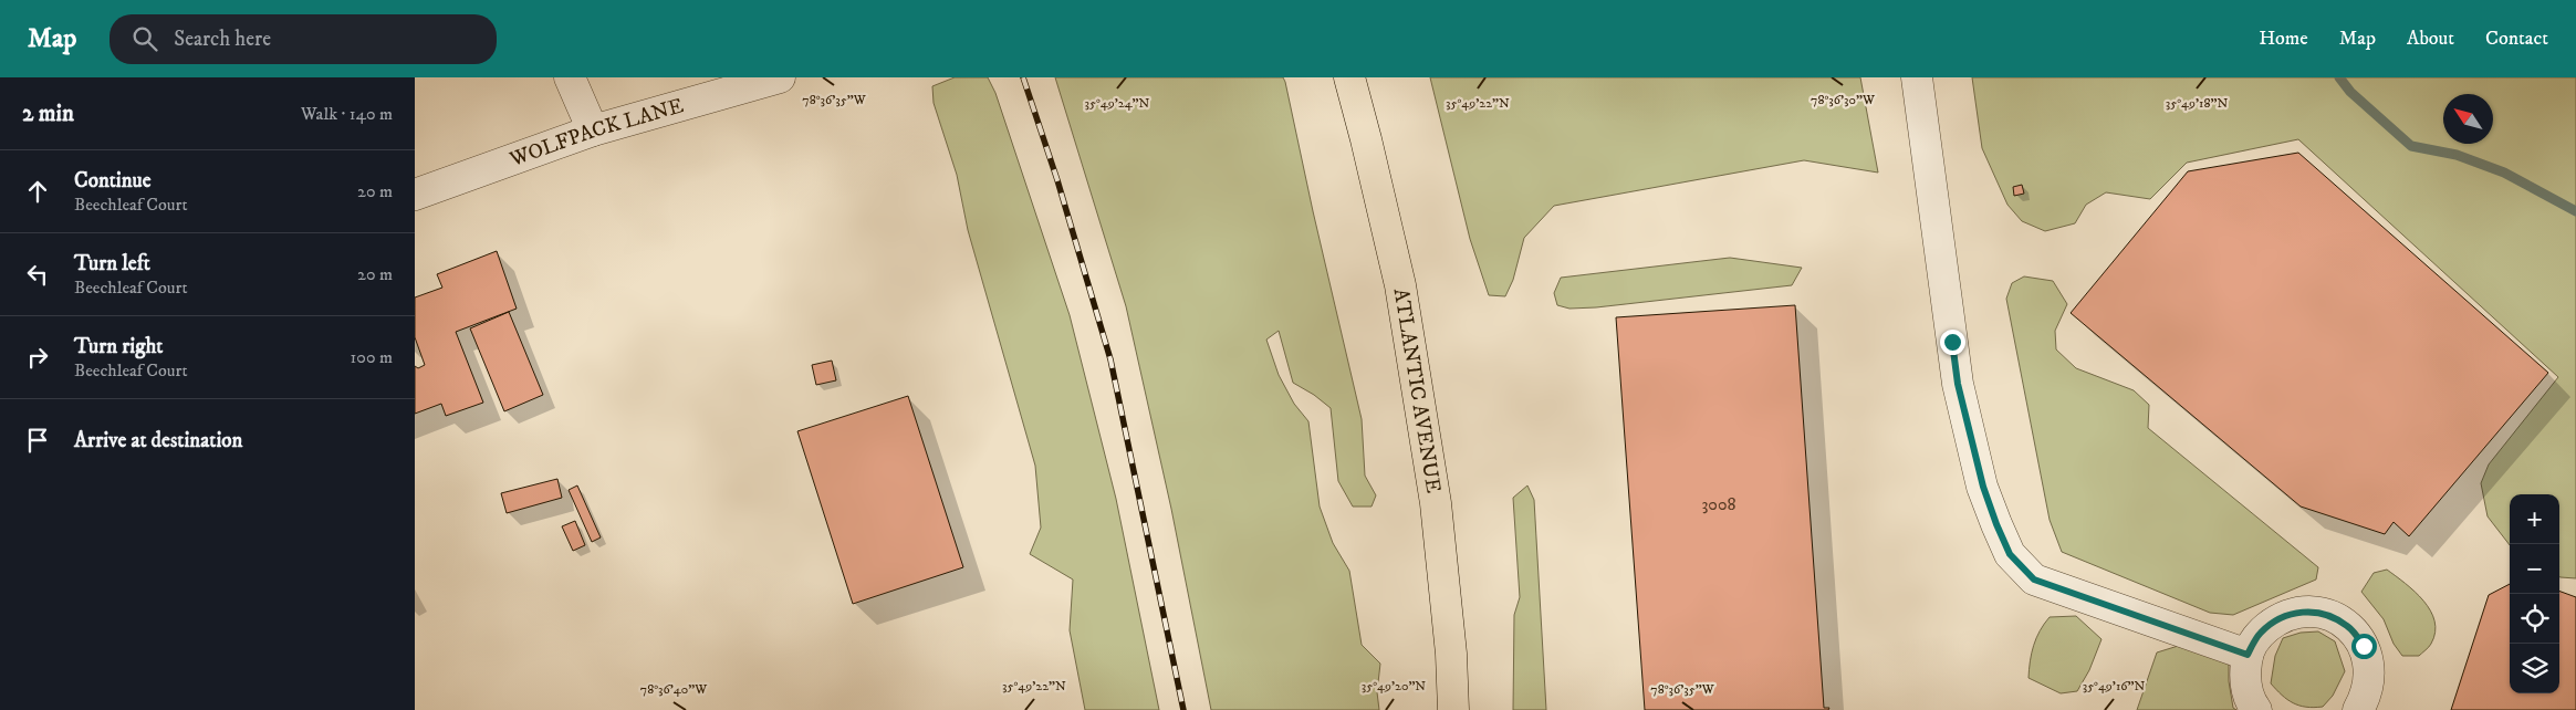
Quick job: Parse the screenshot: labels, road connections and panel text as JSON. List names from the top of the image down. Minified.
{"streets":{"main road":["ATLANTIC AVENUE"],"street":["WOLFPACK LANE"]},"house_numbers":["3008"],"north":"top left","page":{"header":"Map","search":"Search here","nav":["Home","Map","About","Contact"],"heading":["2 min","Walk · 140 m"],"list":[["Continue","Beechleaf Court","20 m"],["Turn left","Beechleaf Court","20 m"],["Turn right","Beechleaf Court","100 m"],"Arrive at destination"],"map_buttons":["+","−"]},"coordinates":["78°36'35\"W","78°36'30\"W","35°49'24\"N","35°49'22\"N","35°49'18\"N","35°49'20\"N","35°49'16\"N","78°36'40\"W"]}
